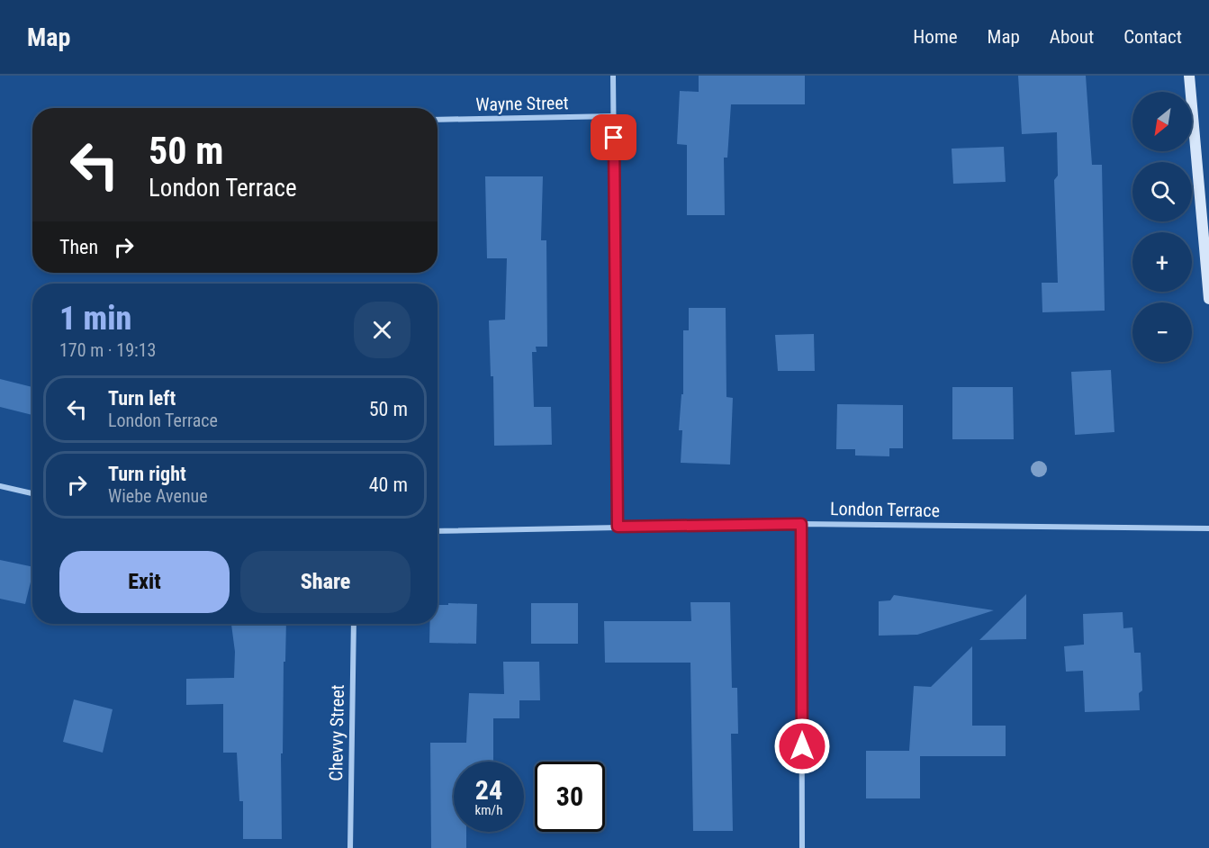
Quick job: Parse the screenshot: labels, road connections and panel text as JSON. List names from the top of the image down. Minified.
{"streets":{"street":["Wayne Street","London Terrace","Chevvy Street"]},"north":"bottom left","page":{"header":"Map","nav":["Home","Map","About","Contact"],"map_buttons":["+","−"],"turn":["50 m","London Terrace"],"then":"Then","heading":["1 min","170 m · 19:13"],"list":[{"name":"Turn left","note":"London Terrace","value":"50 m"},{"name":"Turn right","note":"Wiebe Avenue","value":"40 m"}],"buttons":["Exit","Share"],"speed":"24 km/h","limit":"30"}}
